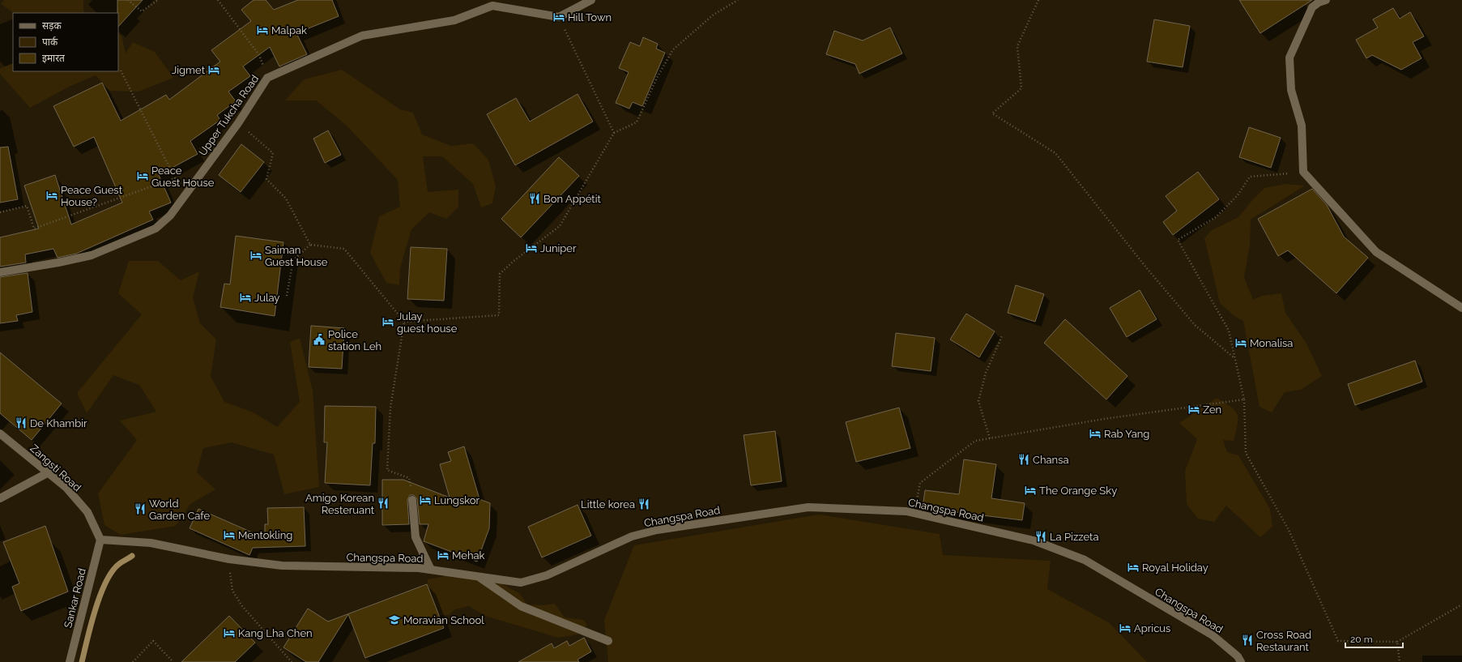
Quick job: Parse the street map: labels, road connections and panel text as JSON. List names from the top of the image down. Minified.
{"streets":{"street":["Upper Tukcha Road","Zangsti Road","Changspa Road","Sankar Road"]},"crossings":[["Zangsti Road","Changspa Road"],["Zangsti Road","Sankar Road"],["Changspa Road","Sankar Road"]],"places":{"hotel":["Hill Town","Malpak","Jigmet","Peace Guest House","Peace Guest House?","Juniper","Saiman Guest House","Julay","Julay guest house","Monalisa","Zen","Rab Yang","The Orange Sky","Lungskor","Mentokling","Mehak","Royal Holiday","Apricus","Kang Lha Chen"],"restaurant":["Bon Appétit","De Khambir","Chansa","Amigo Korean Resteruant","Little korea","World Garden Cafe","La Pizzeta","Cross Road Restaurant"],"public building":["Police station Leh"],"school or university":["Moravian School"]},"legend":["सड़क","पार्क","इमारत"],"scale_bar":"20 m"}
